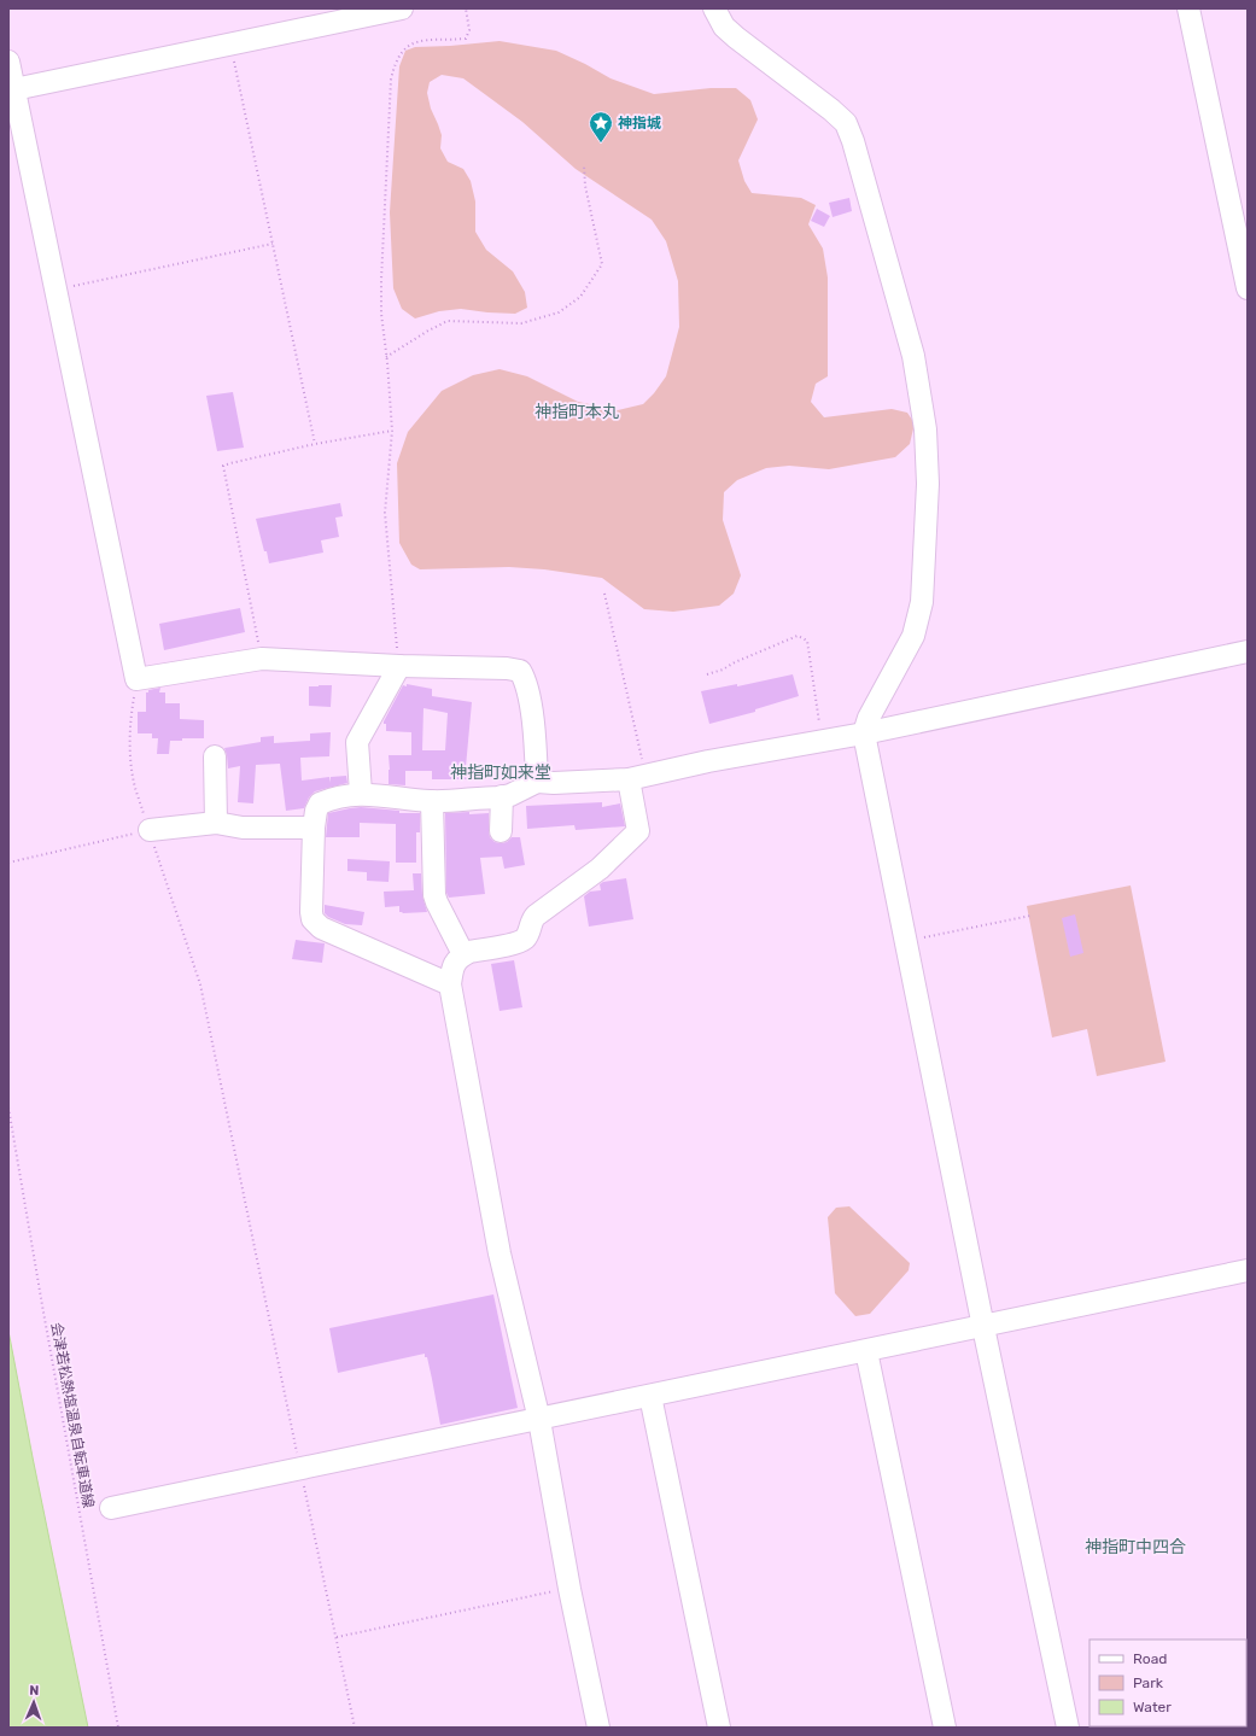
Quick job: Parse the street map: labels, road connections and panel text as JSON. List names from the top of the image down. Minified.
{"streets":{"path":["会津若松熱塩温泉自転車道線"]},"districts":["神指町本丸","神指町如来堂","神指町中四合"],"places":{"place":["神指城"]},"legend":["Road","Park","Water"],"north":"top"}
